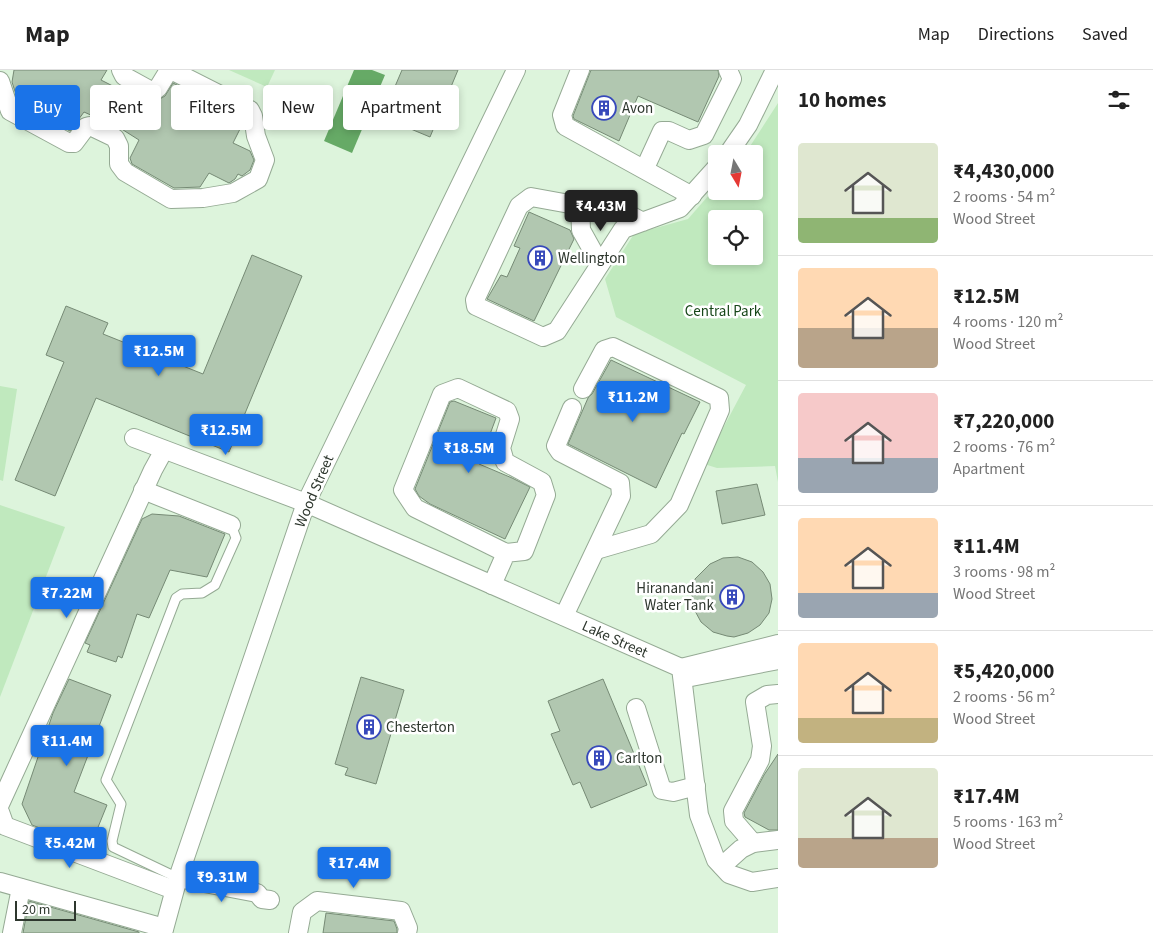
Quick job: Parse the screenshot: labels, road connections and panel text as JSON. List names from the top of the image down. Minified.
{"streets":{"street":["Wood Street","Lake Street"]},"crossings":[["Wood Street","Lake Street"]],"parks":["Central Park"],"places":{"building":["Avon","Wellington","Hiranandani Water Tank","Chesterton","Carlton"]},"scale_bar":"20 m","north":"bottom","page":{"header":"Map","nav":["Map","Directions","Saved"],"heading":"10 homes","chip":["Buy","Rent","Filters","New","Apartment"],"list":[{"name":"₹4,430,000","note":"2 rooms · 54 m² · Wood Street"},{"name":"₹12.5M","note":"4 rooms · 120 m² · Wood Street"},{"name":"₹7,220,000","note":"2 rooms · 76 m² · Apartment"},{"name":"₹11.4M","note":"3 rooms · 98 m² · Wood Street"},{"name":"₹5,420,000","note":"2 rooms · 56 m² · Wood Street"},{"name":"₹17.4M","note":"5 rooms · 163 m² · Wood Street"}],"price":["₹4.43M","₹12.5M","₹11.2M","₹12.5M","₹18.5M","₹7.22M","₹11.4M","₹5.42M","₹17.4M","₹9.31M"],"scale":"20 m"}}
